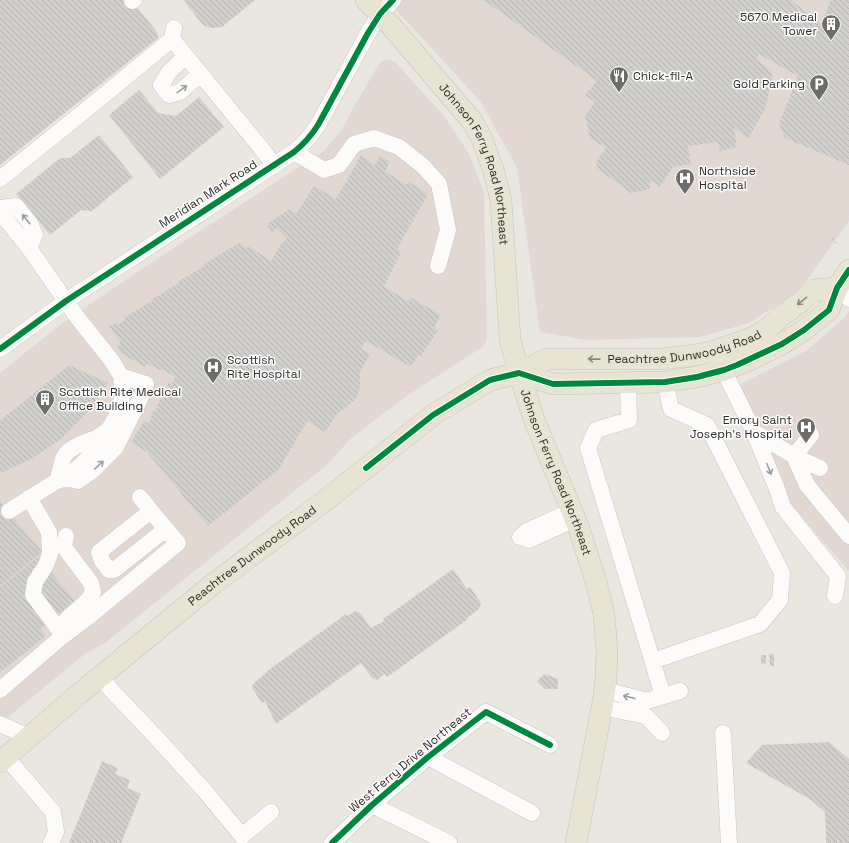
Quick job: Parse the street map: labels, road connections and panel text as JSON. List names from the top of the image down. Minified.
{"streets":{"main road":["Johnson Ferry Road Northeast","Peachtree Dunwoody Road"],"street":["Meridian Mark Road","West Ferry Drive Northeast"]},"crossings":[["Johnson Ferry Road Northeast","Meridian Mark Road"],["Johnson Ferry Road Northeast","Peachtree Dunwoody Road"]],"places":{"building":["5670 Medical Tower","Scottish Rite Medical Office Building"],"restaurant":["Chick-fil-A"],"parking":["Gold Parking"],"hospital":["Northside Hospital","Scottish Rite Hospital","Emory Saint Joseph's Hospital"]}}
